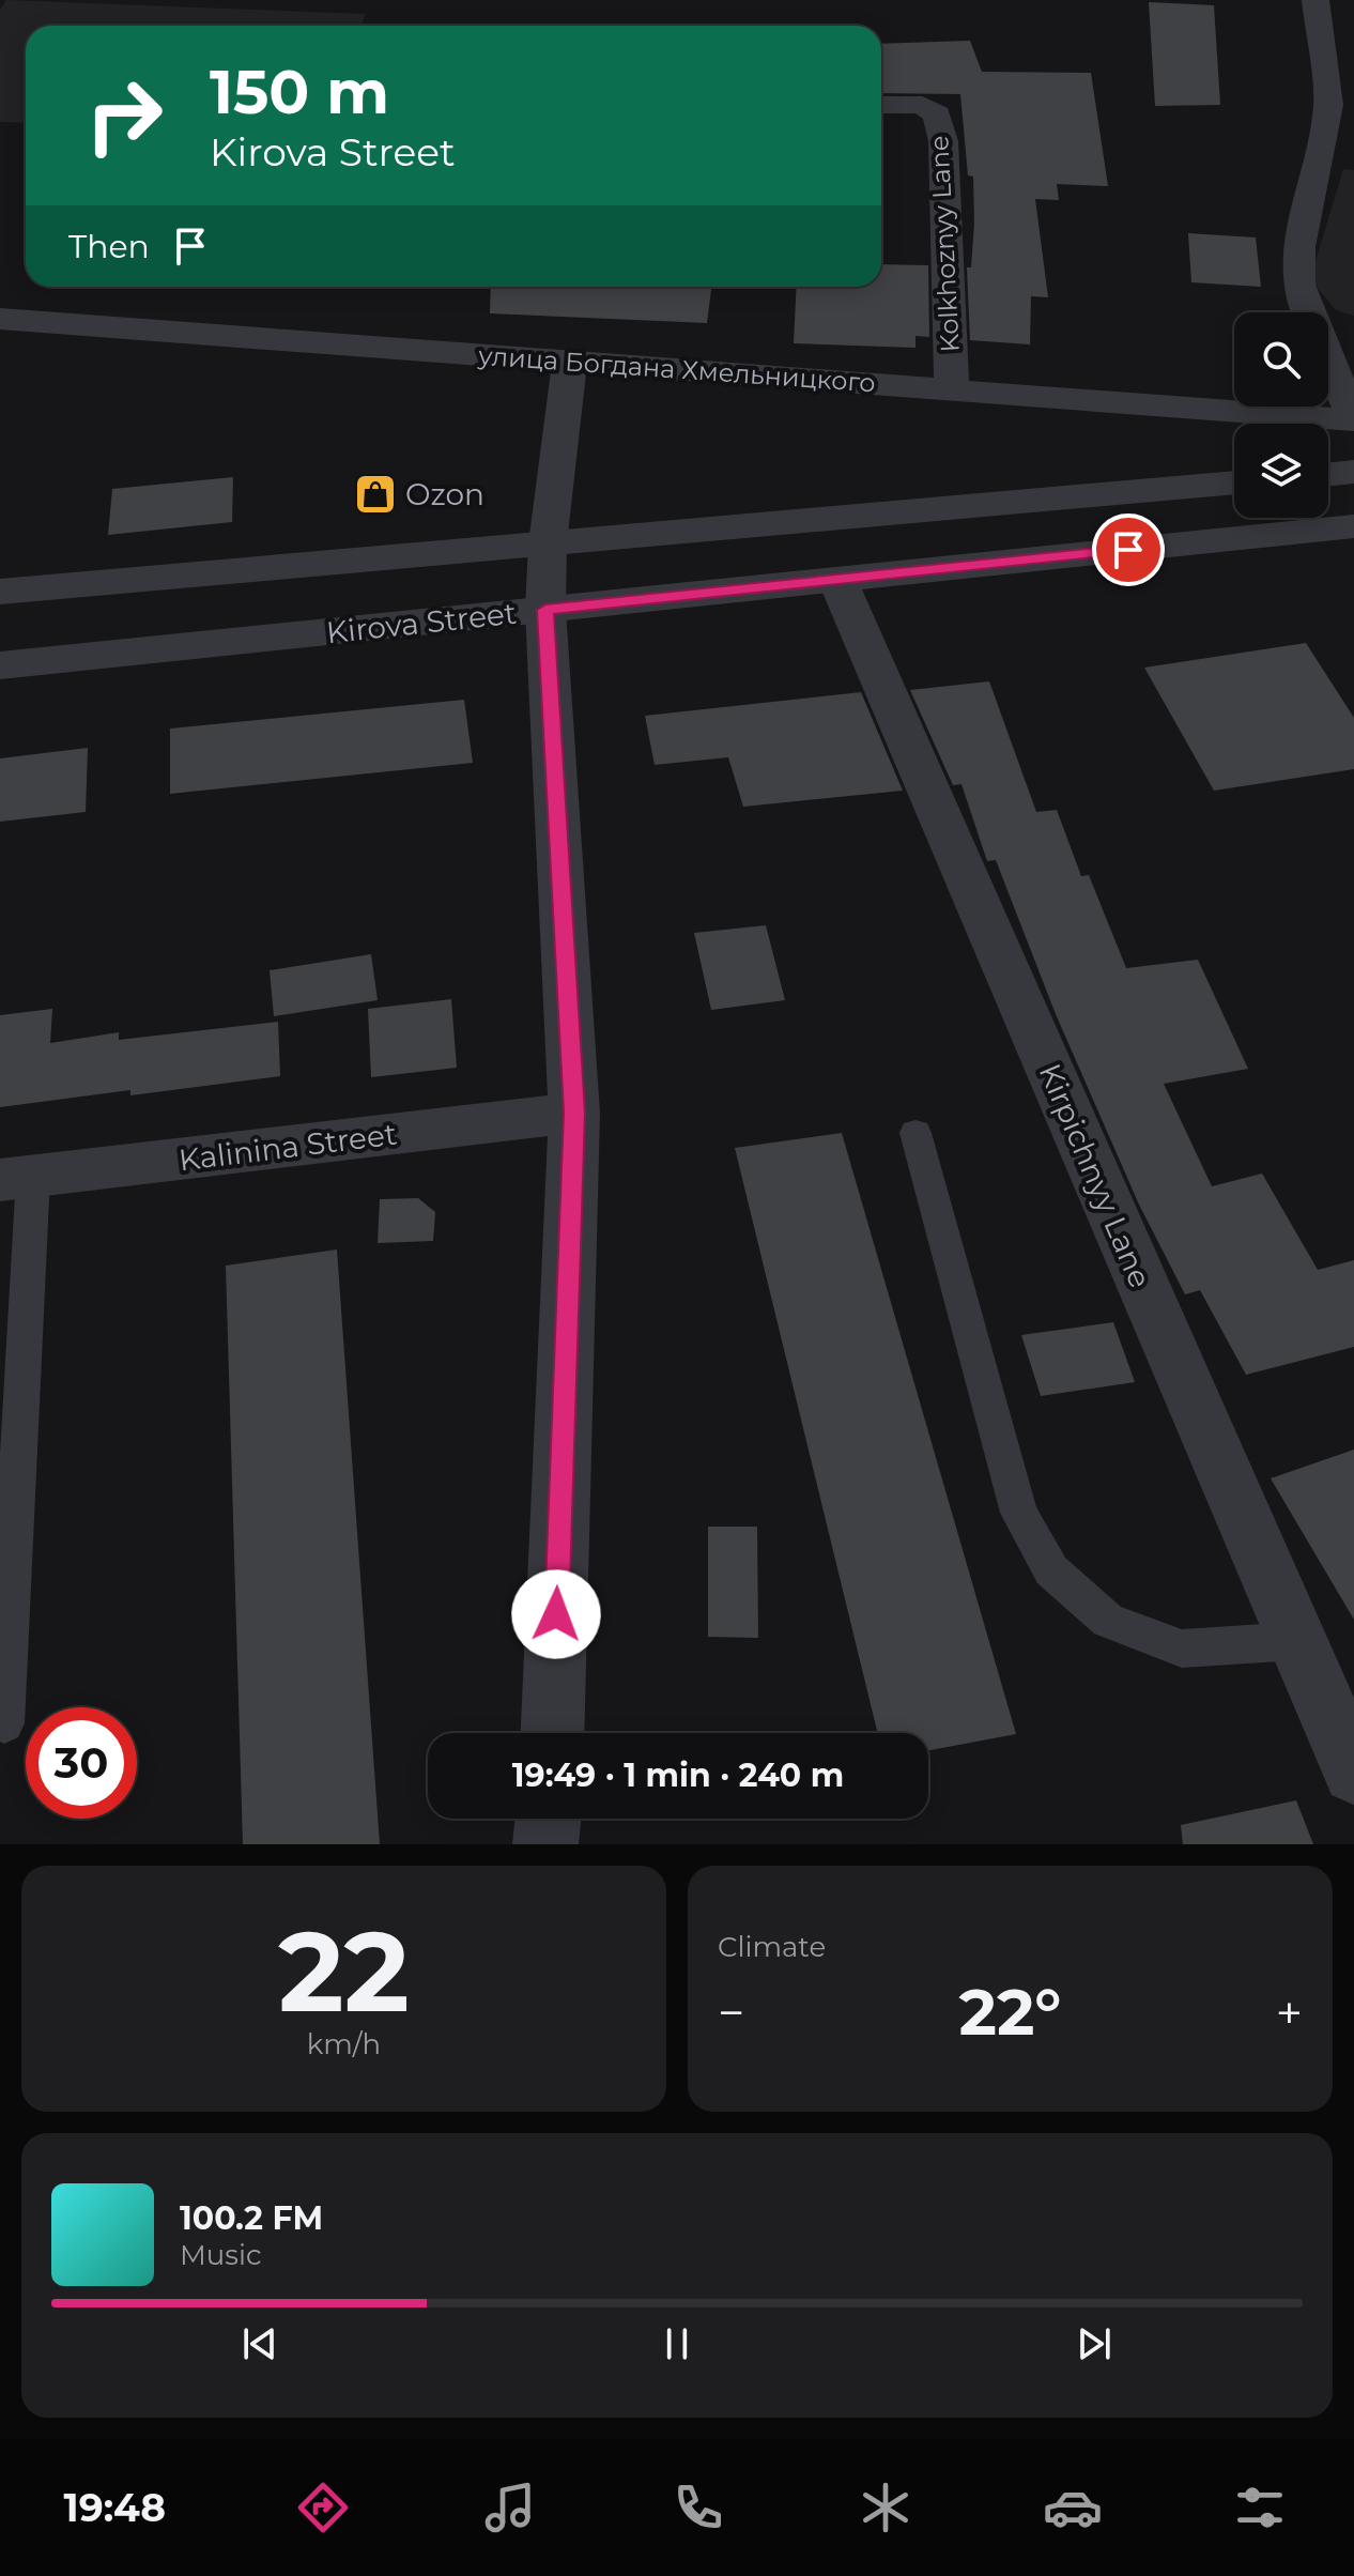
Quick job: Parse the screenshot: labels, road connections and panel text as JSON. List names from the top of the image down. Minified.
{"streets":{"street":["Kolkhoznyy Lane","улица Богдана Хмельницкого","Kirova Street","Kalinina Street","Kirpichnyy Lane"]},"crossings":[["Kolkhoznyy Lane","улица Богдана Хмельницкого"],["Kirova Street","Kirpichnyy Lane"]],"places":{"shop":["Ozon"]},"page":{"turn":["150 m","Kirova Street"],"then":"Then","limit":"30","trip":"19:49 · 1 min · 240 m","tile":[["22","km/h"],"Climate"],"heat":["−","22°","+"],"song":["100.2 FM","Music"],"tabs":"19:48"}}
